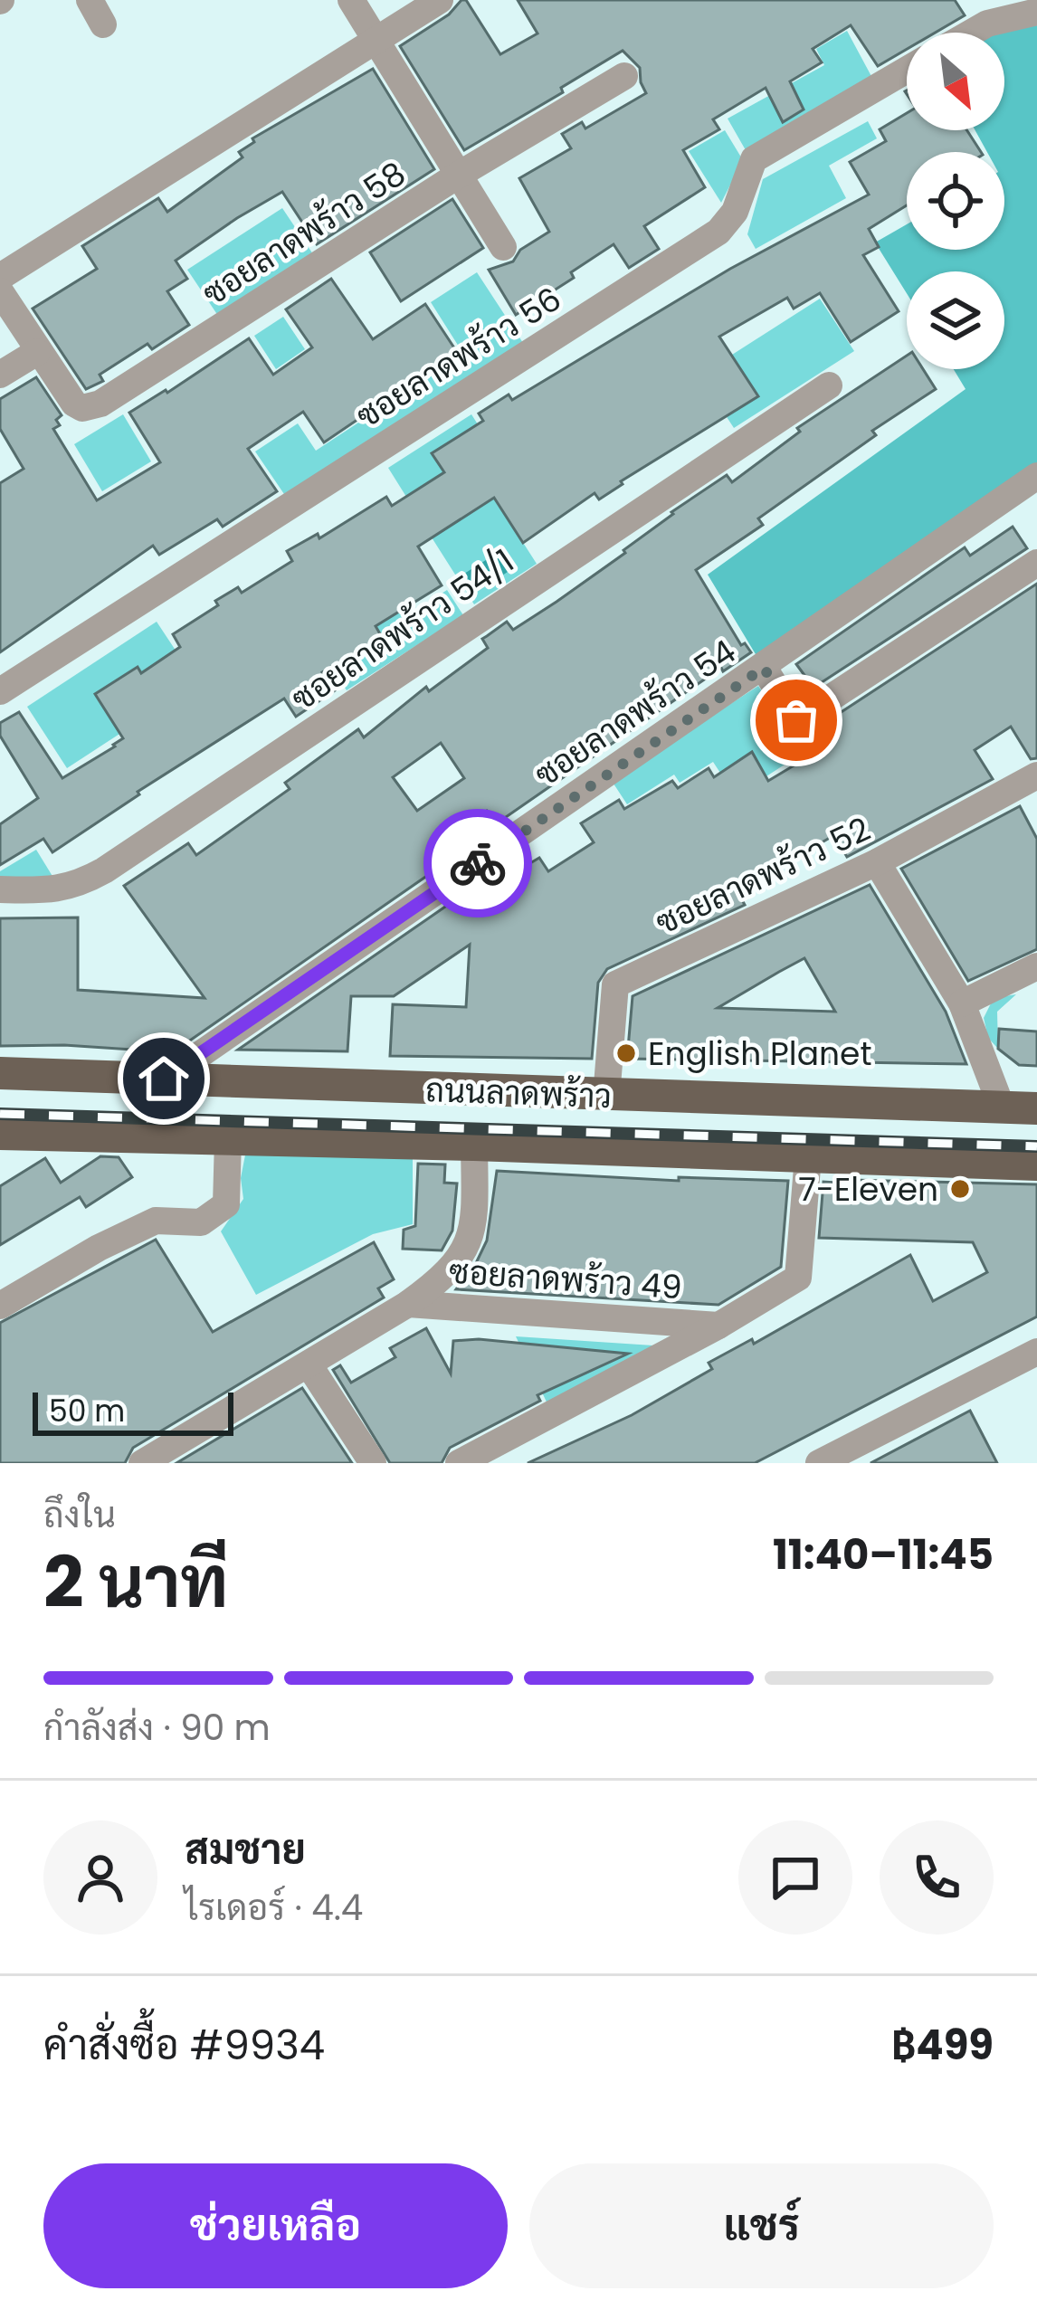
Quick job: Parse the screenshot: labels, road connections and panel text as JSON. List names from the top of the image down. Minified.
{"streets":{"main road":["ถนนลาดพร้าว"],"street":["ซอยลาดพร้าว 58","ซอยลาดพร้าว 56","ซอยลาดพร้าว 54/1","ซอยลาดพร้าว 54","ซอยลาดพร้าว 52","ซอยลาดพร้าว 49"]},"crossings":[["ซอยลาดพร้าว 54","ถนนลาดพร้าว"],["ซอยลาดพร้าว 52","ถนนลาดพร้าว"],["ถนนลาดพร้าว","ซอยลาดพร้าว 49"]],"places":["English Planet","7-Eleven"],"scale_bar":"50 m","north":"bottom right","page":{"scale":"50 m","heading":["2 นาที","ถึงใน","11:40–11:45"],"panel":["สมชาย","ไรเดอร์ · 4.4","คำสั่งซื้อ #9934","฿499"],"bar":"กำลังส่ง · 90 m","buttons":["ช่วยเหลือ","แชร์"]}}
